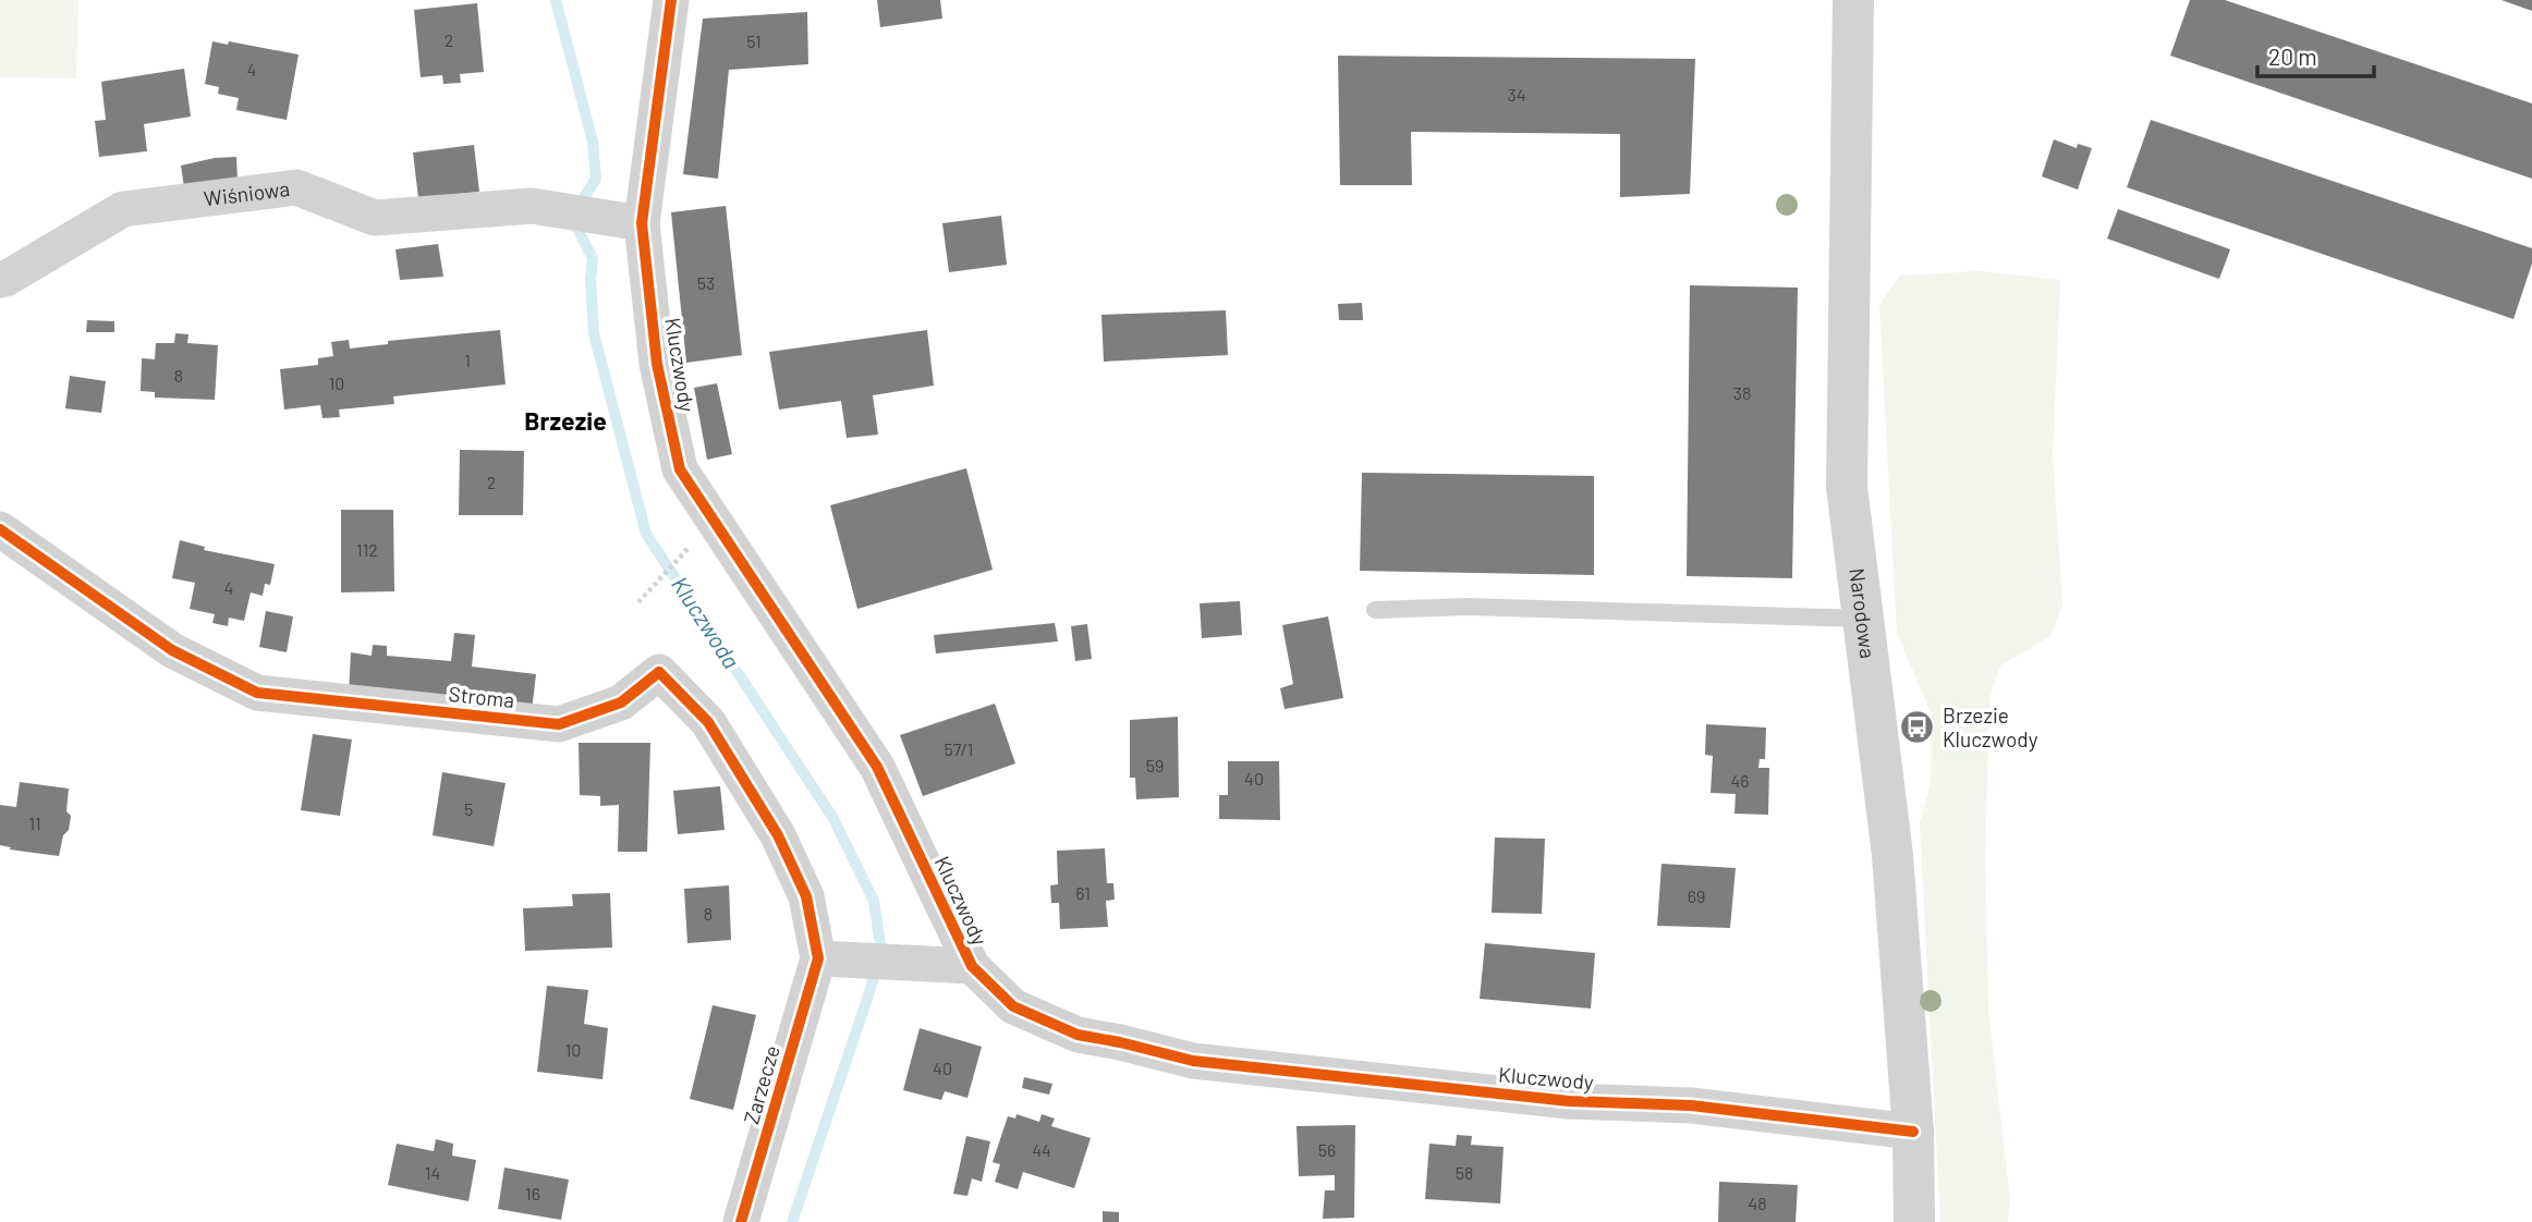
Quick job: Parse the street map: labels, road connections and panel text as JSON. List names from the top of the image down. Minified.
{"streets":{"street":["Wiśniowa","Kluczwody","Narodowa","Stroma","Zarzecze"]},"crossings":[["Wiśniowa","Kluczwody"],["Kluczwody","Narodowa"],["Stroma","Zarzecze"]],"districts":["Brzezie"],"water":["Kluczwoda"],"places":{"bus stop":["Brzezie Kluczwody"]},"house_numbers":["2","51","4","34","53","1","8","10","38","2","112","4","57/1","59","40","46","5","11","61","69","8","10","40","44","56","14","58","16","48"],"scale_bar":"20 m"}
